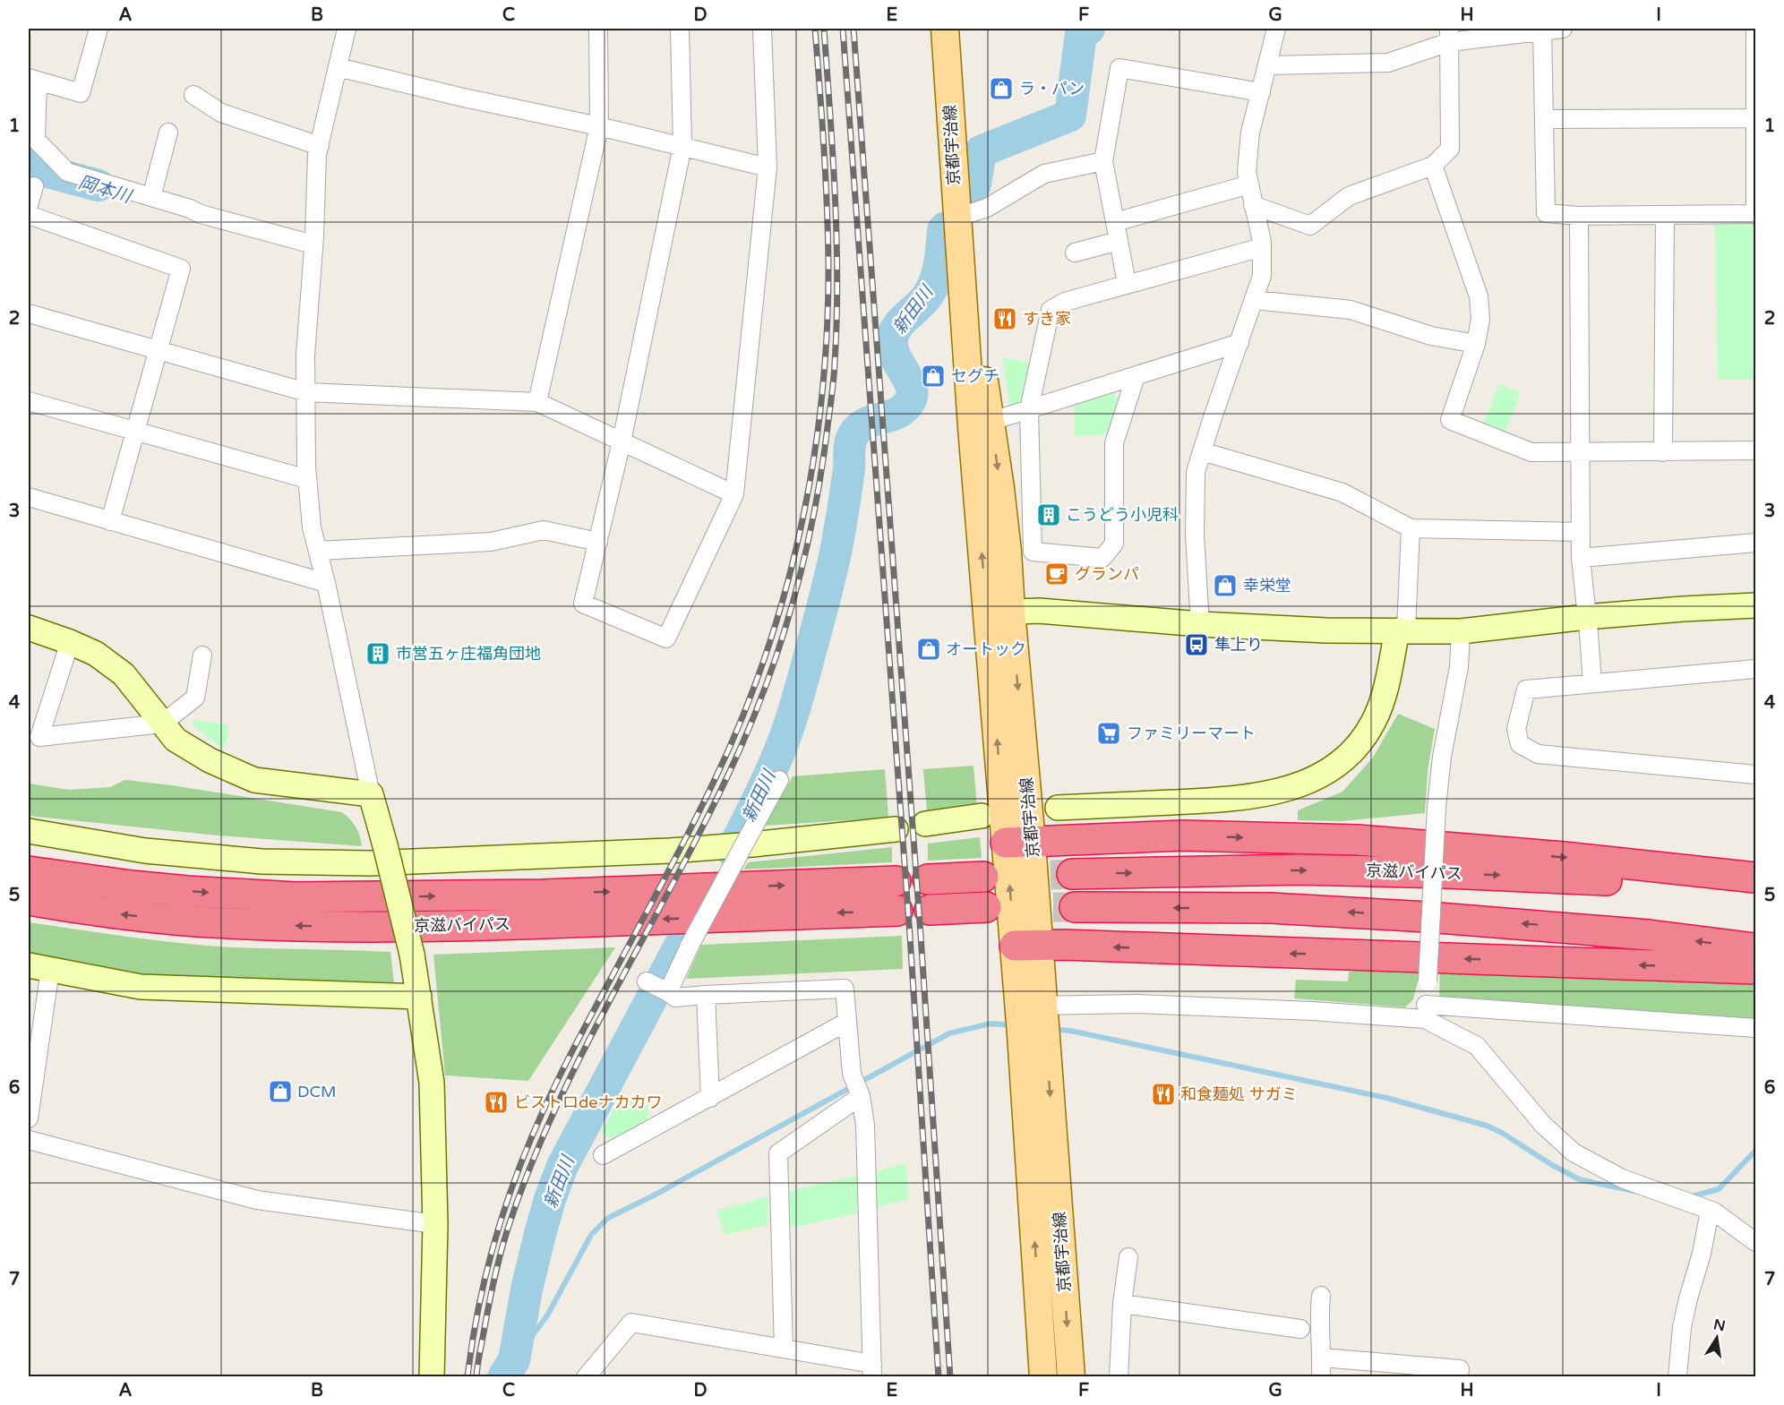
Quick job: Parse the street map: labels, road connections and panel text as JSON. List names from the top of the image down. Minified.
{"streets":{"highway":["京滋バイパス"],"main road":["京都宇治線"]},"water":["岡本川","新田川"],"places":{"shop":["ラ・パン","セグチ","幸栄堂","オートック","DCM"],"restaurant":["すき家","和食麺処 サガミ","ビストロdeナカカワ"],"building":["こうどう小児科","市営五ヶ庄福角団地"],"cafe":["グランパ"],"bus stop":["隼上り"],"supermarket":["ファミリーマート"]},"north":"top","grid":{"columns":["A","B","C","D","E","F","G","H","I"],"rows":["1","2","3","4","5","6","7"]}}
